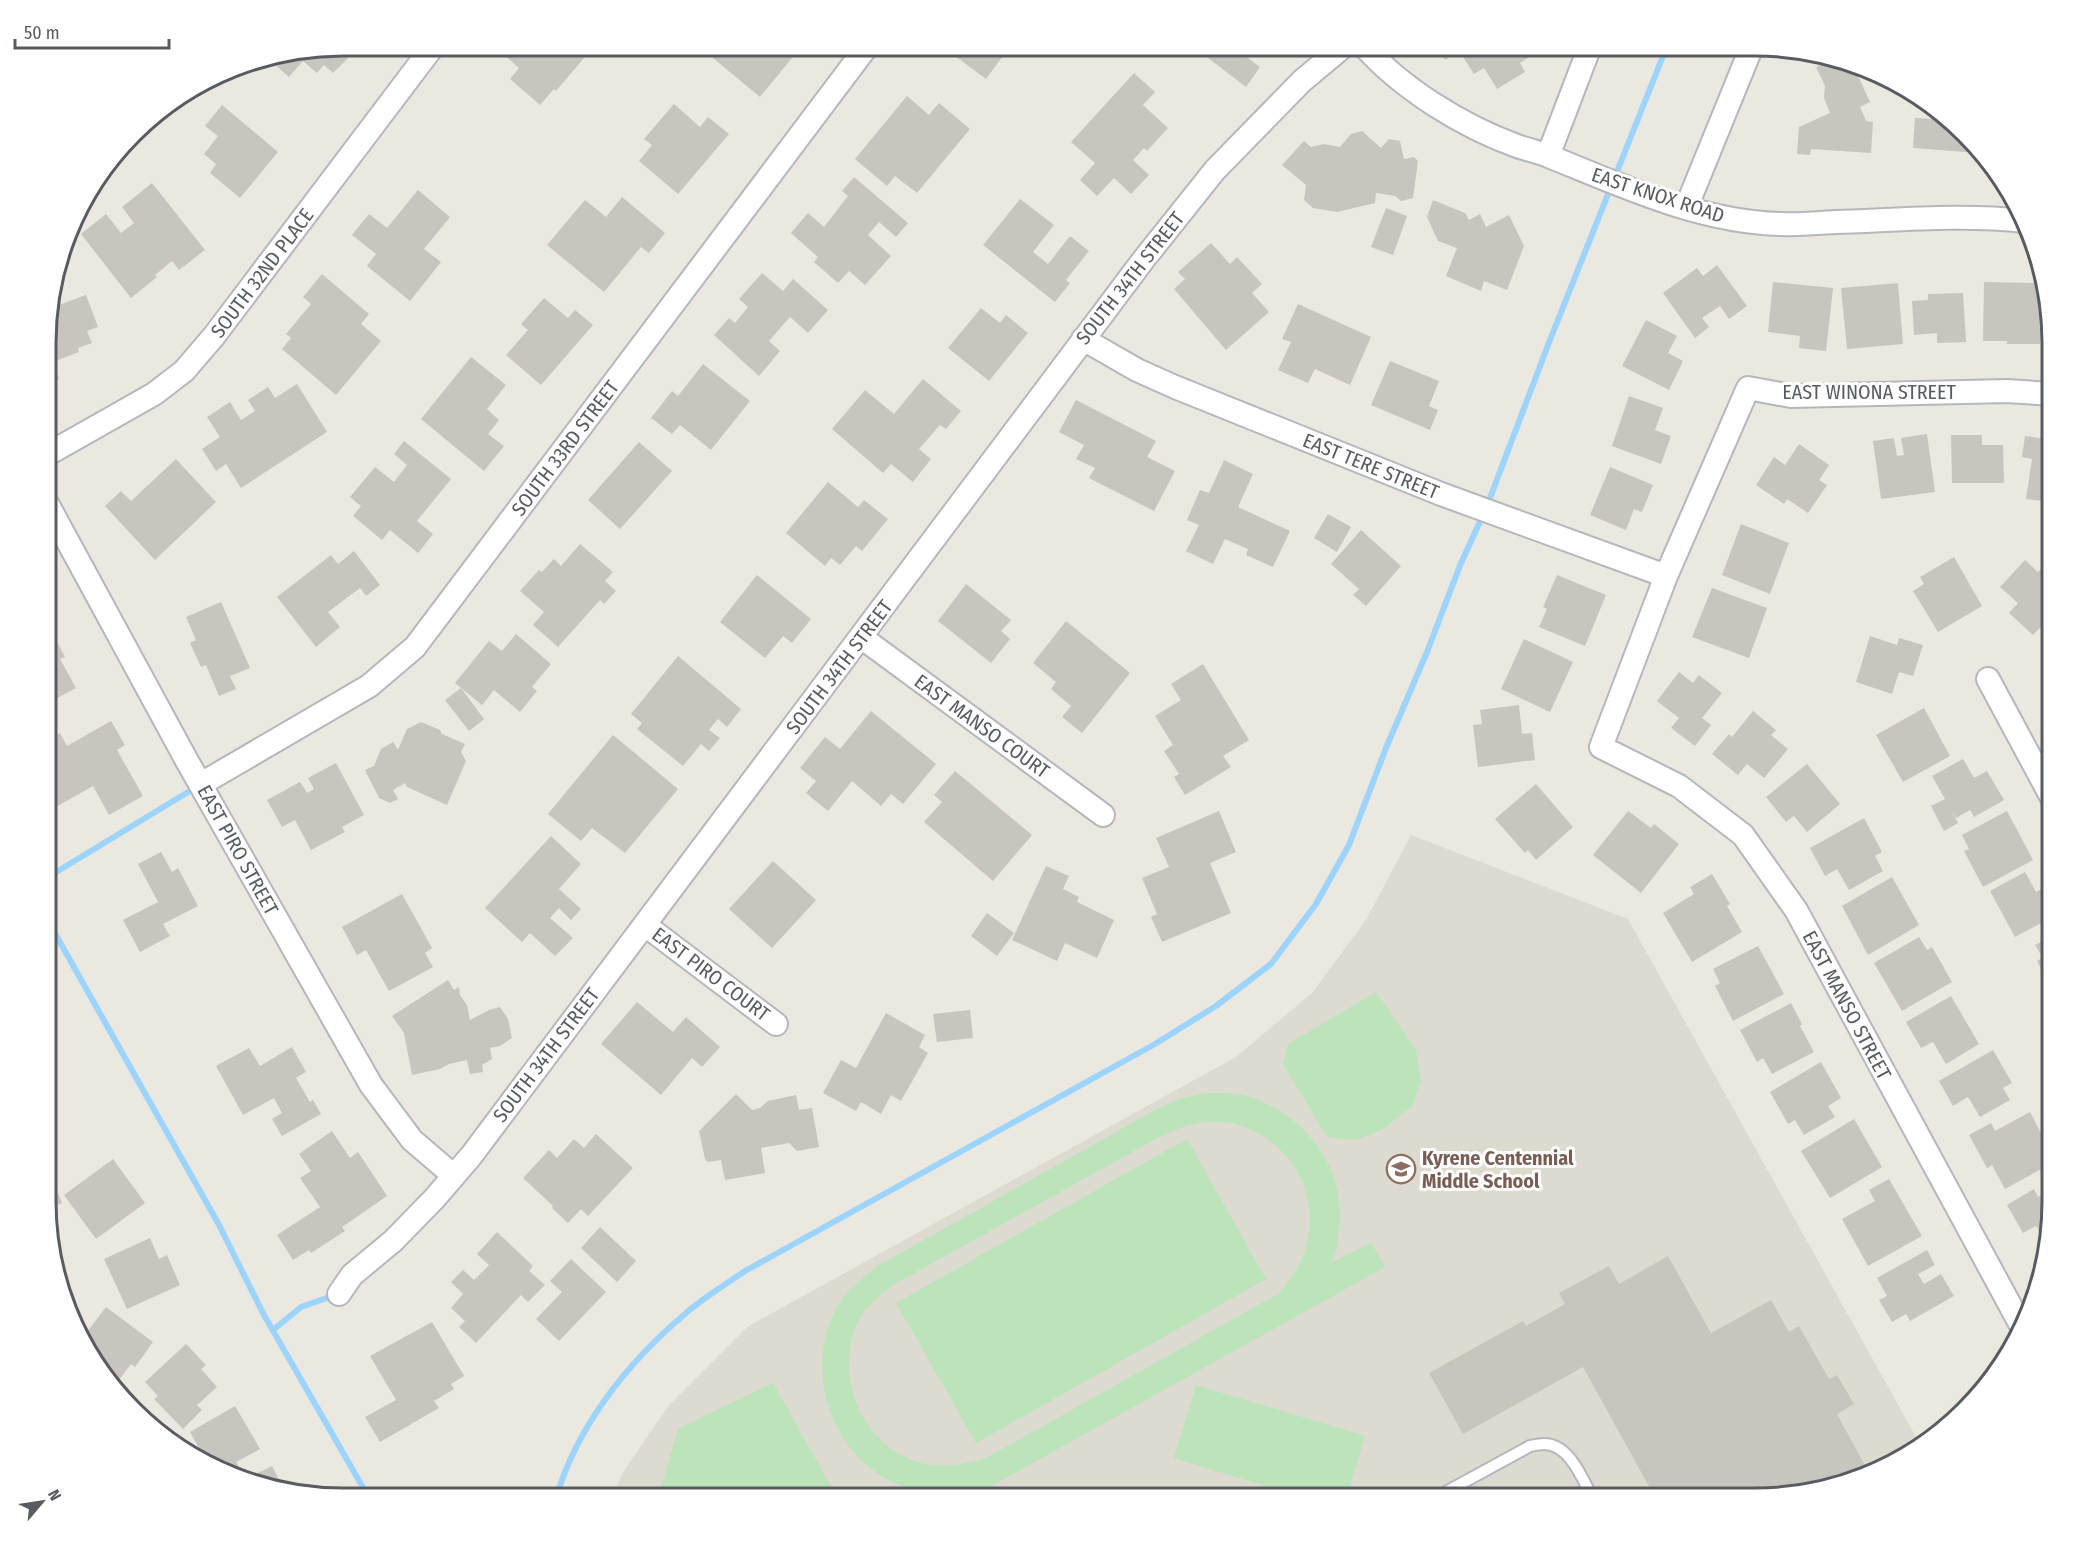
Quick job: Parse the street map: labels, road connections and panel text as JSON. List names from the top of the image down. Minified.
{"streets":{"street":["EAST KNOX ROAD","SOUTH 32ND PLACE","SOUTH 34TH STREET","EAST WINONA STREET","SOUTH 33RD STREET","EAST TERE STREET","EAST MANSO COURT","EAST PIRO STREET","EAST PIRO COURT","EAST MANSO STREET"]},"crossings":[["SOUTH 34TH STREET","EAST TERE STREET"],["SOUTH 34TH STREET","EAST MANSO COURT"],["SOUTH 34TH STREET","EAST PIRO STREET"],["SOUTH 34TH STREET","EAST PIRO COURT"],["EAST WINONA STREET","EAST TERE STREET"],["EAST WINONA STREET","EAST MANSO STREET"],["SOUTH 33RD STREET","EAST PIRO STREET"],["EAST TERE STREET","EAST MANSO STREET"]],"places":{"school or university":["Kyrene Centennial Middle School"]},"scale_bar":"50 m","north":"top right"}
